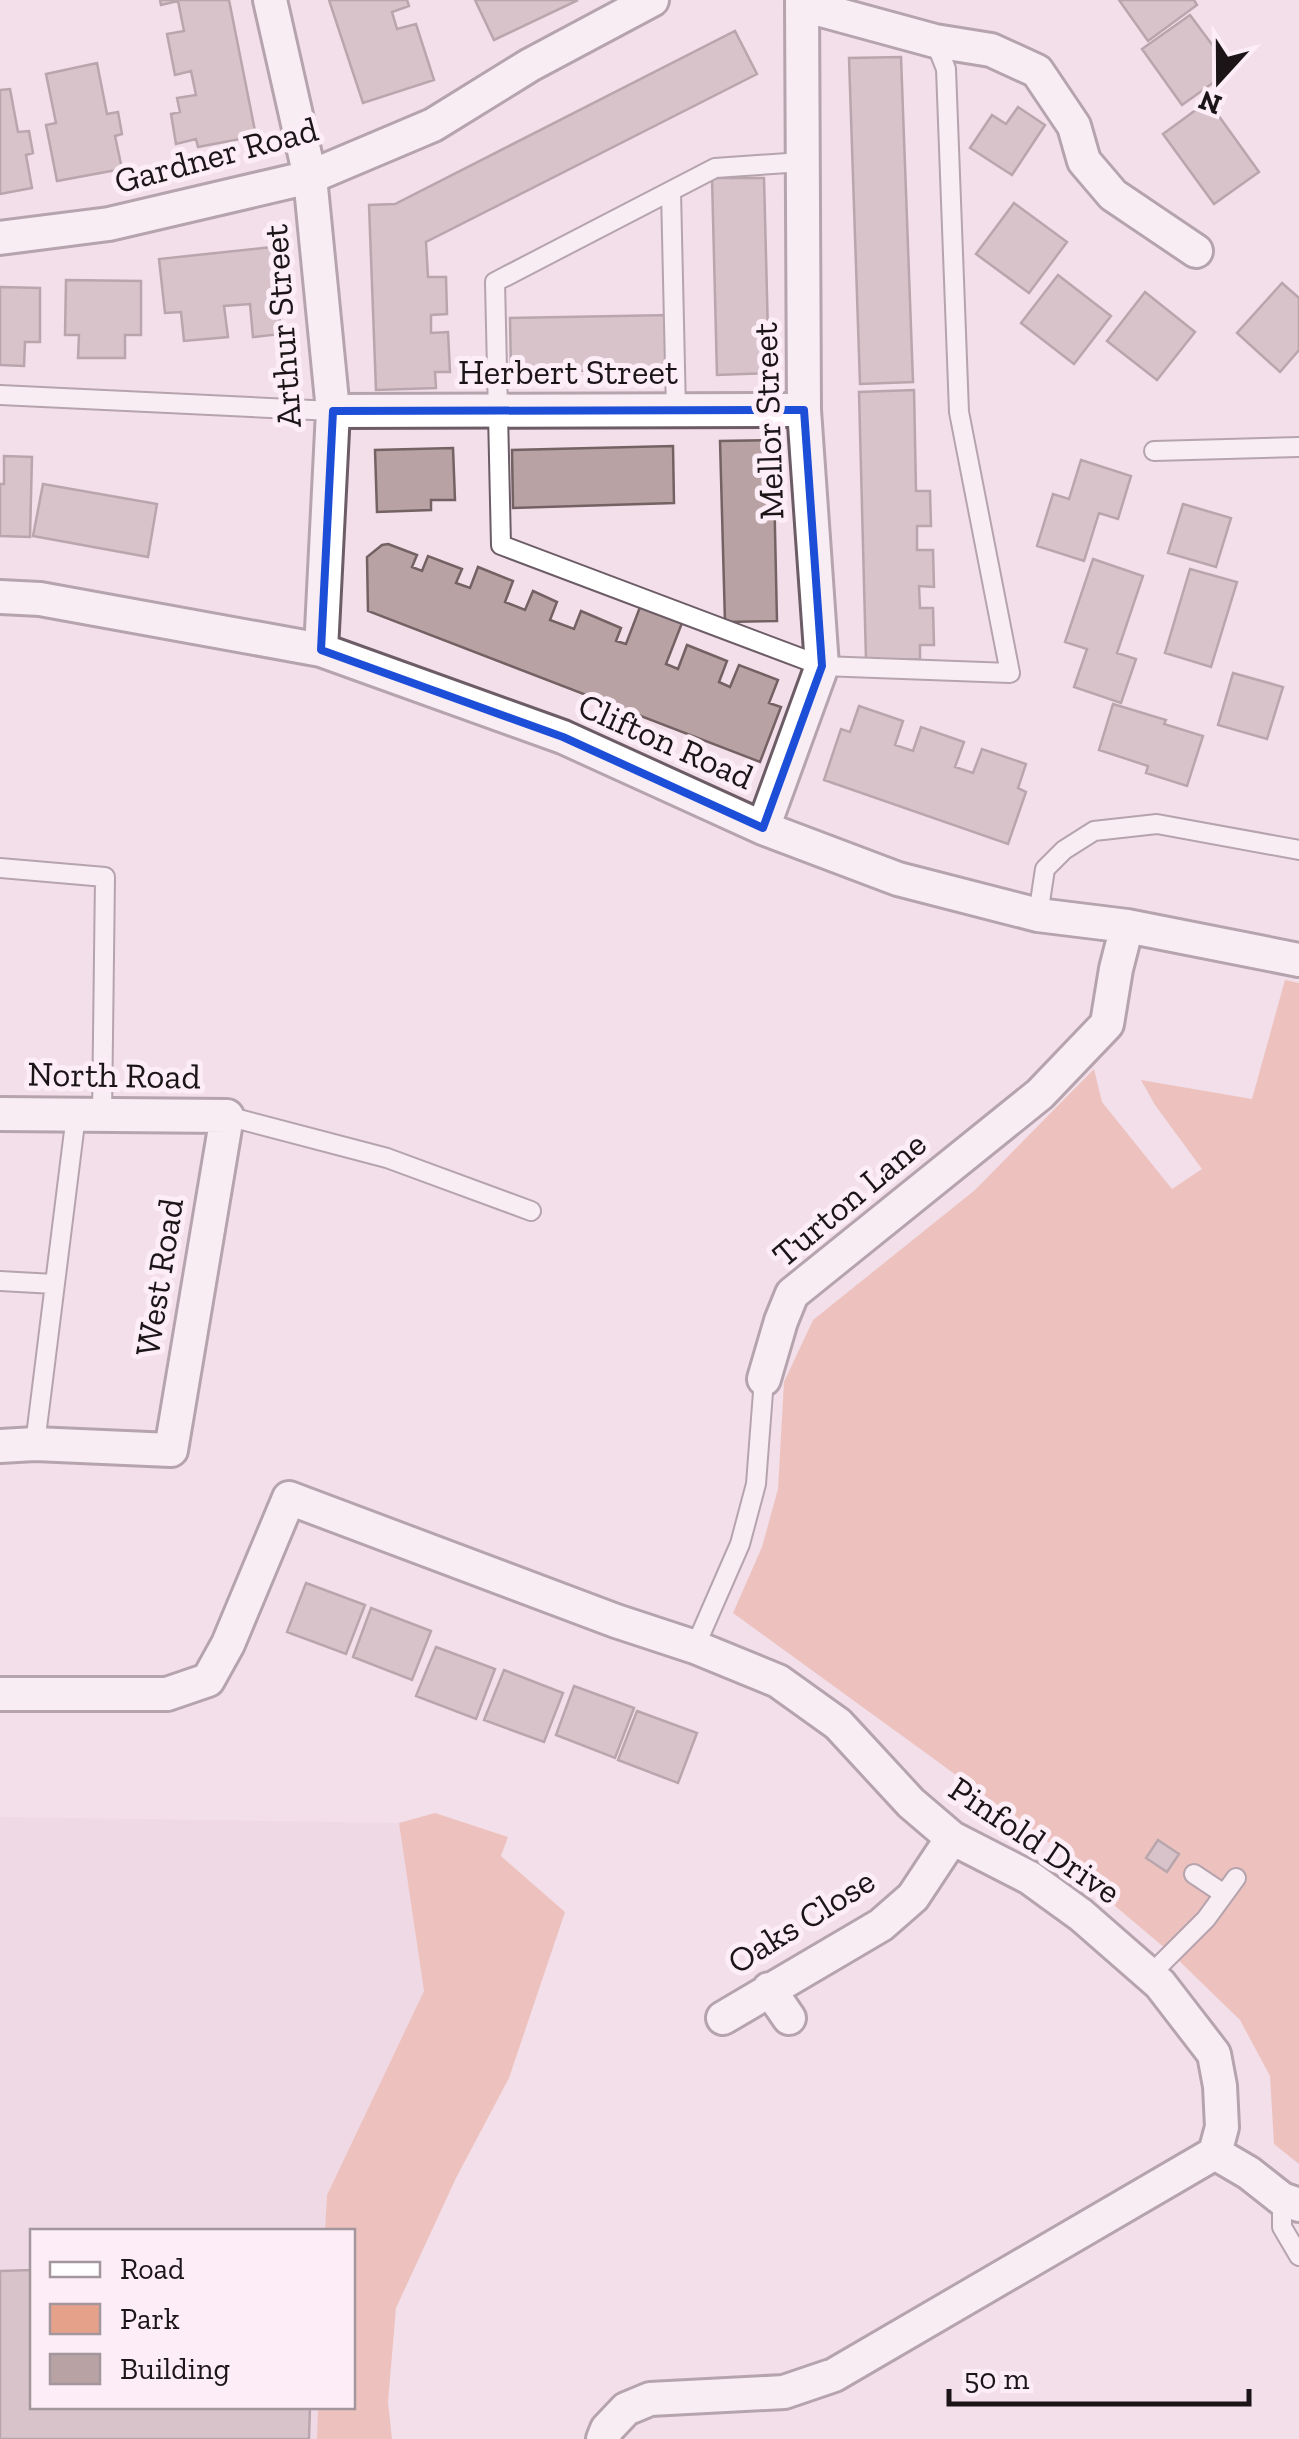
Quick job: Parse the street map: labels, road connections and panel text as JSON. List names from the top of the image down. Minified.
{"streets":{"street":["Gardner Road","Arthur Street","Herbert Street","Mellor Street","Clifton Road","North Road","Turton Lane","West Road","Pinfold Drive","Oaks Close"]},"crossings":[["Gardner Road","Arthur Street"],["Arthur Street","Herbert Street"],["Arthur Street","Clifton Road"],["Herbert Street","Mellor Street"],["Mellor Street","Clifton Road"],["Clifton Road","Turton Lane"],["North Road","West Road"],["Turton Lane","Pinfold Drive"],["Pinfold Drive","Oaks Close"]],"legend":["Road","Park","Building"],"scale_bar":"50 m","north":"bottom"}
